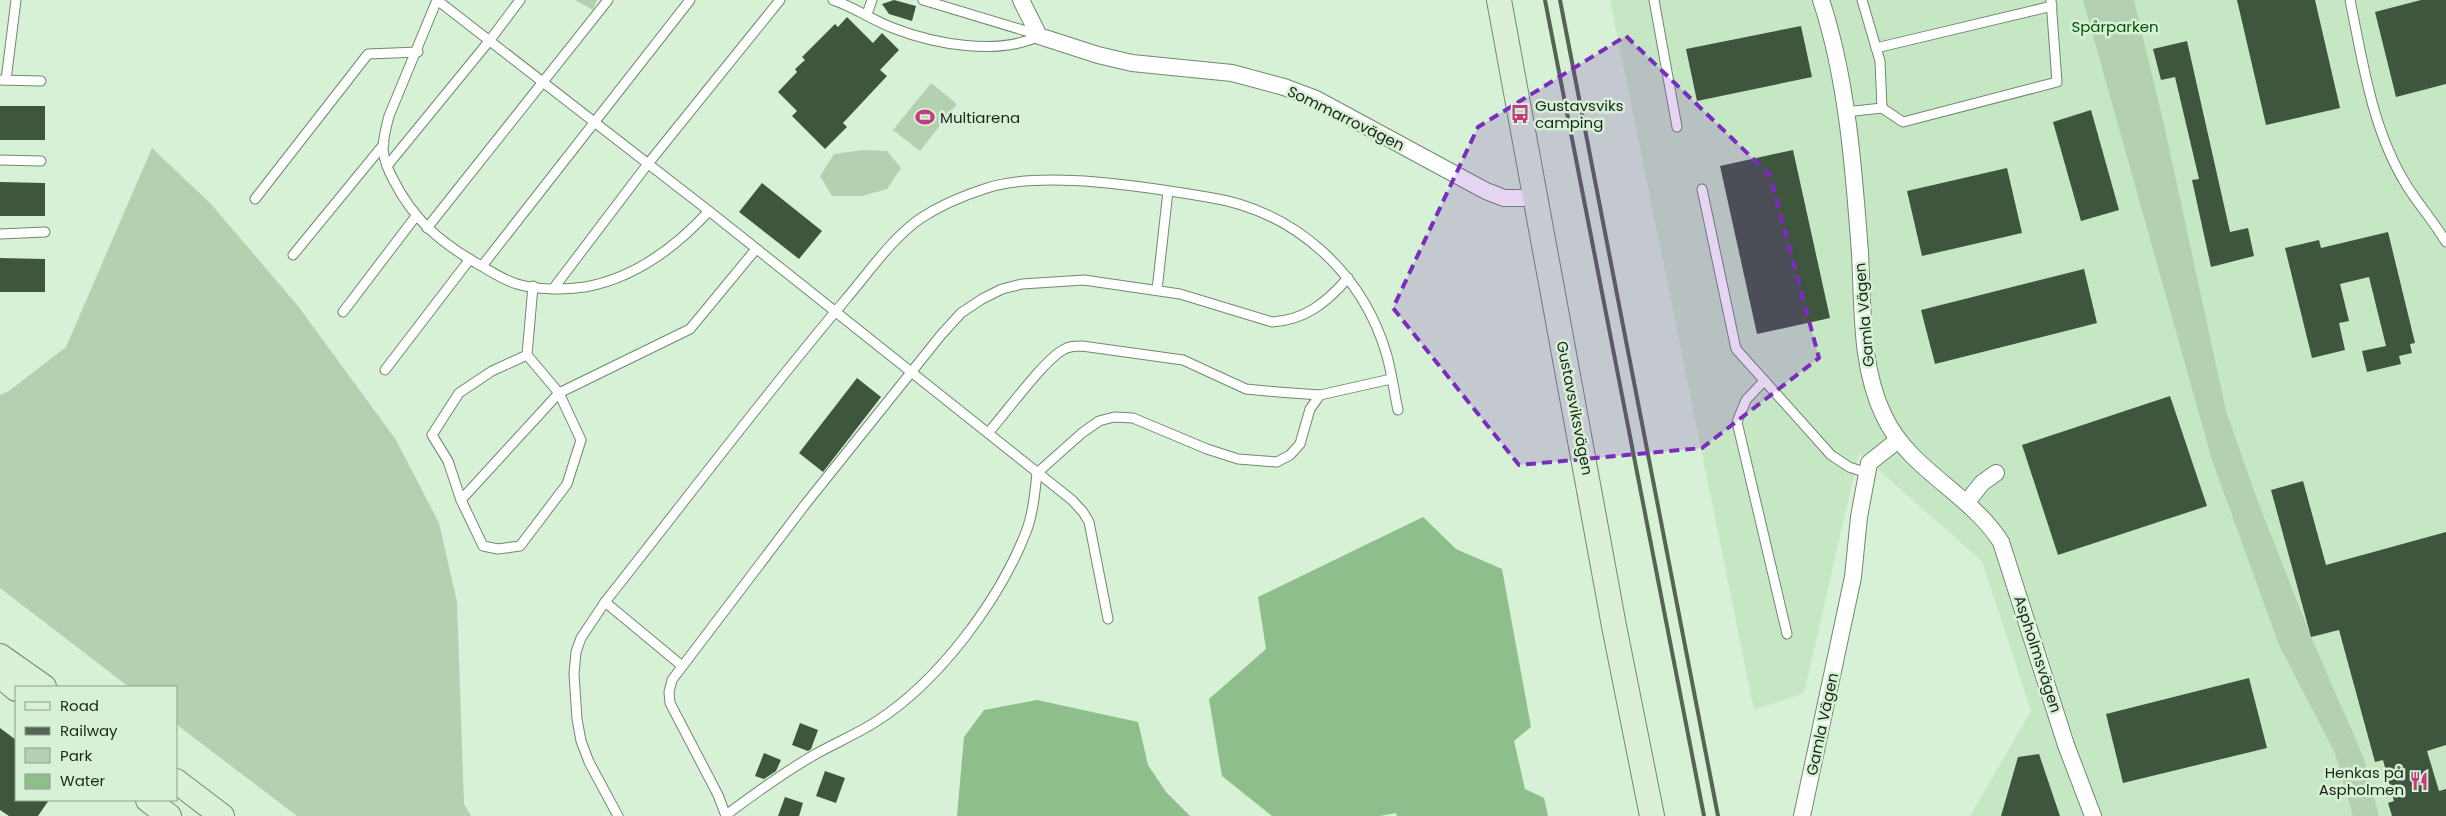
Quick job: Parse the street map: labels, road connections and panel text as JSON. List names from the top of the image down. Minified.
{"streets":{"street":["Sommarrovägen","Gamla Vägen","Gustavsviksvägen","Aspholmsvägen"]},"crossings":[["Sommarrovägen","Gustavsviksvägen"],["Gamla Vägen","Aspholmsvägen"]],"parks":["Spårparken"],"places":{"bus stop":["Gustavsviks camping"],"sports":["Multiarena"],"restaurant":["Henkas på Aspholmen"]},"legend":["Road","Railway","Park","Water"]}
